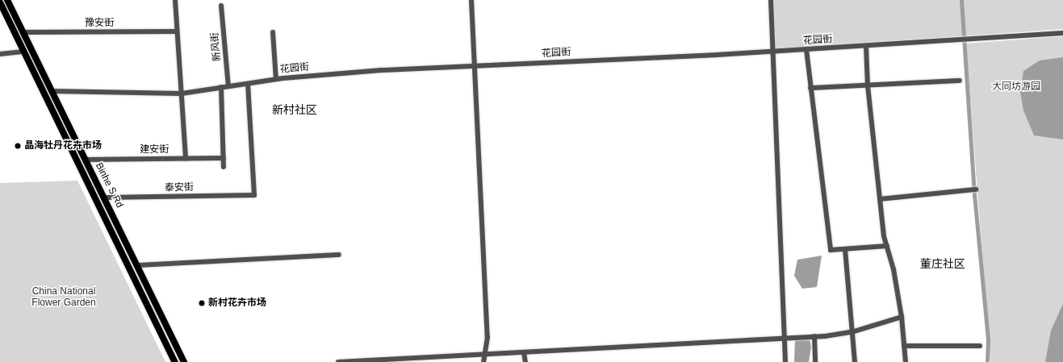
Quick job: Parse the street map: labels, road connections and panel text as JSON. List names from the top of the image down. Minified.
{"streets":{"main road":["Binhe S Rd"],"street":["豫安街","花园街","新风街","建安街","泰安街"]},"crossings":[["豫安街","Binhe S Rd"],["花园街","新风街"],["花园街","Binhe S Rd"],["花园街","泰安街"],["建安街","Binhe S Rd"],["Binhe S Rd","泰安街"]],"districts":["新村社区","董庄社区"],"parks":["大同坊游园","China National Flower Garden"],"places":["晶海牡丹花卉市场","新村花卉市场"]}
